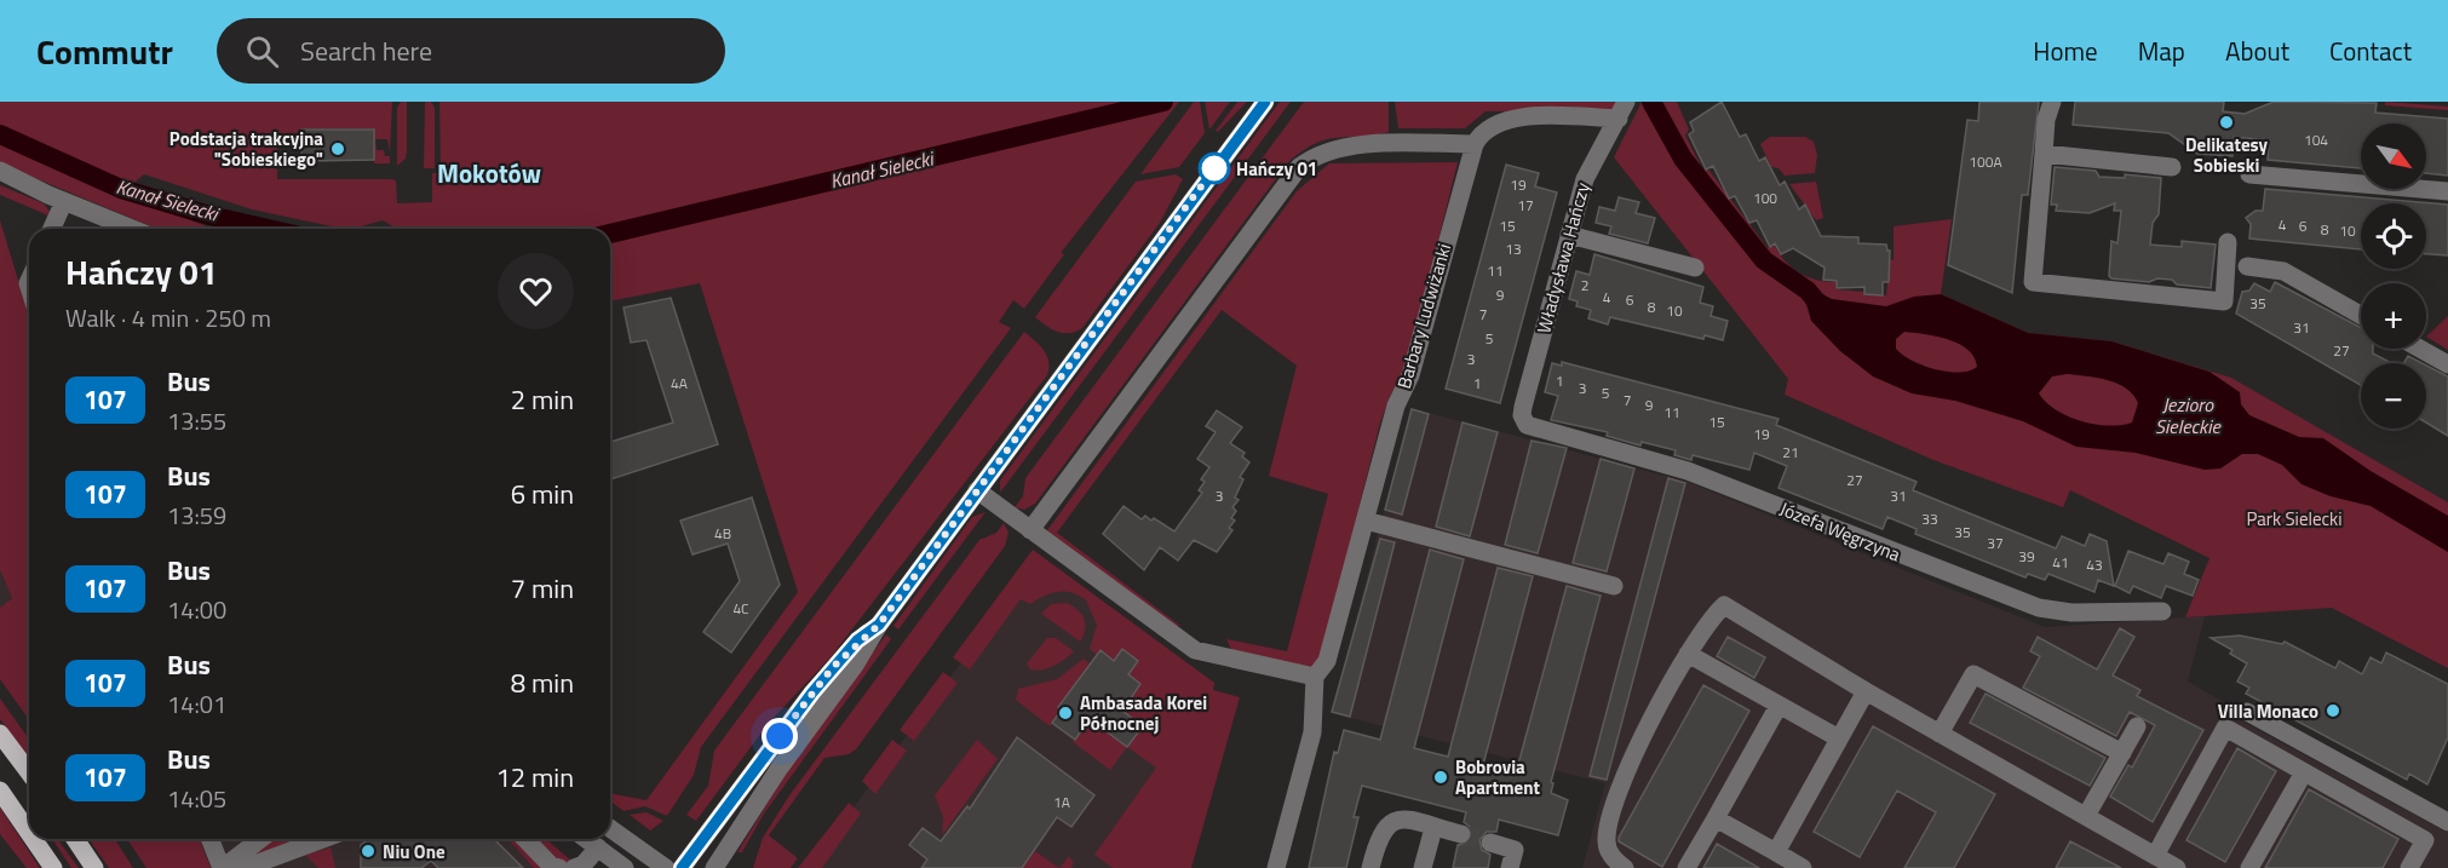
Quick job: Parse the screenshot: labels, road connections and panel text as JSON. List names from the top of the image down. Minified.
{"streets":{"street":["Władysława Hańczy","Barbary Ludwiżanki","Józefa Węgrzyna"]},"crossings":[["Władysława Hańczy","Józefa Węgrzyna"]],"districts":["Mokotów"],"water":["Kanał Sielecki","Jezioro Sieleckie"],"parks":["Park Sielecki"],"places":["Delikatesy Sobieski","Podstacja trakcyjna \"Sobieskiego\"","Hańczy 01","Villa Monaco","Ambasada Korei Północnej","Bobrovia Apartment","Niu One"],"lines":["bus line 107"],"house_numbers":["104","100A","19","100","17","4","15","6","8","10","13","11","2","9","4","6","35","8","10","7","31","5","27","3","1","4A","1","3","5","7","9","11","15","19","21","27","3","31","33","35","4B","37","39","41","43","4C","1A"],"north":"bottom right","page":{"header":"Commutr","search":"Search here","nav":["Home","Map","About","Contact"],"map_buttons":["+","−"],"heading":["Hańczy 01","Walk · 4 min · 250 m"],"list":[{"mark":"107","name":"Bus","note":"13:55","value":"2 min"},{"mark":"107","name":"Bus","note":"13:59","value":"6 min"},{"mark":"107","name":"Bus","note":"14:00","value":"7 min"},{"mark":"107","name":"Bus","note":"14:01","value":"8 min"},{"mark":"107","name":"Bus","note":"14:05","value":"12 min"}]}}
